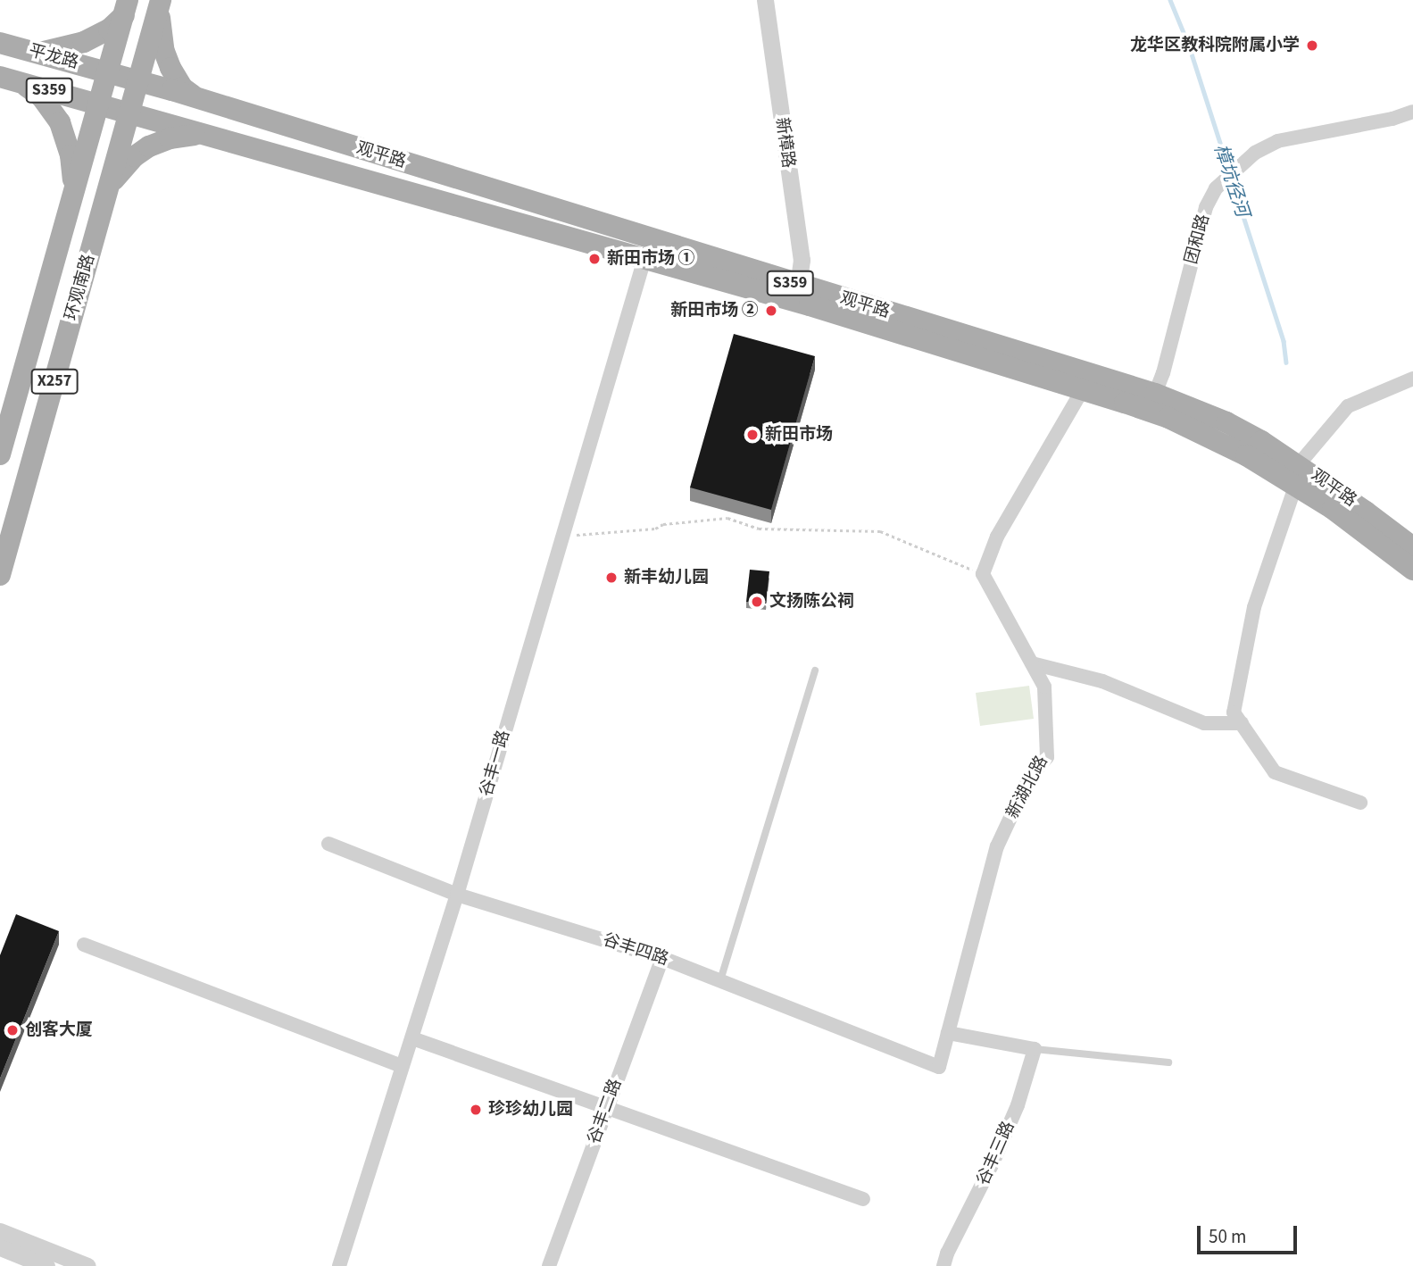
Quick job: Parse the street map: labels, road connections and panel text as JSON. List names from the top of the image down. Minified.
{"streets":{"main road":["平龙路","S359","观平路","环观南路","X257"],"street":["新樟路","团和路","谷丰一路","新湖北路","谷丰四路","谷丰二路","谷丰三路"]},"crossings":[["平龙路","观平路"],["平龙路","环观南路"],["新樟路","观平路"],["观平路","团和路"],["观平路","环观南路"],["观平路","谷丰一路"],["谷丰一路","谷丰四路"],["新湖北路","谷丰四路"],["谷丰四路","谷丰二路"]],"water":["樟坑径河"],"places":["龙华区教科院附属小学","新田市场 ①","新田市场 ②","新田市场","新丰幼儿园","文扬陈公祠","创客大厦","珍珍幼儿园"],"scale_bar":"50 m"}
